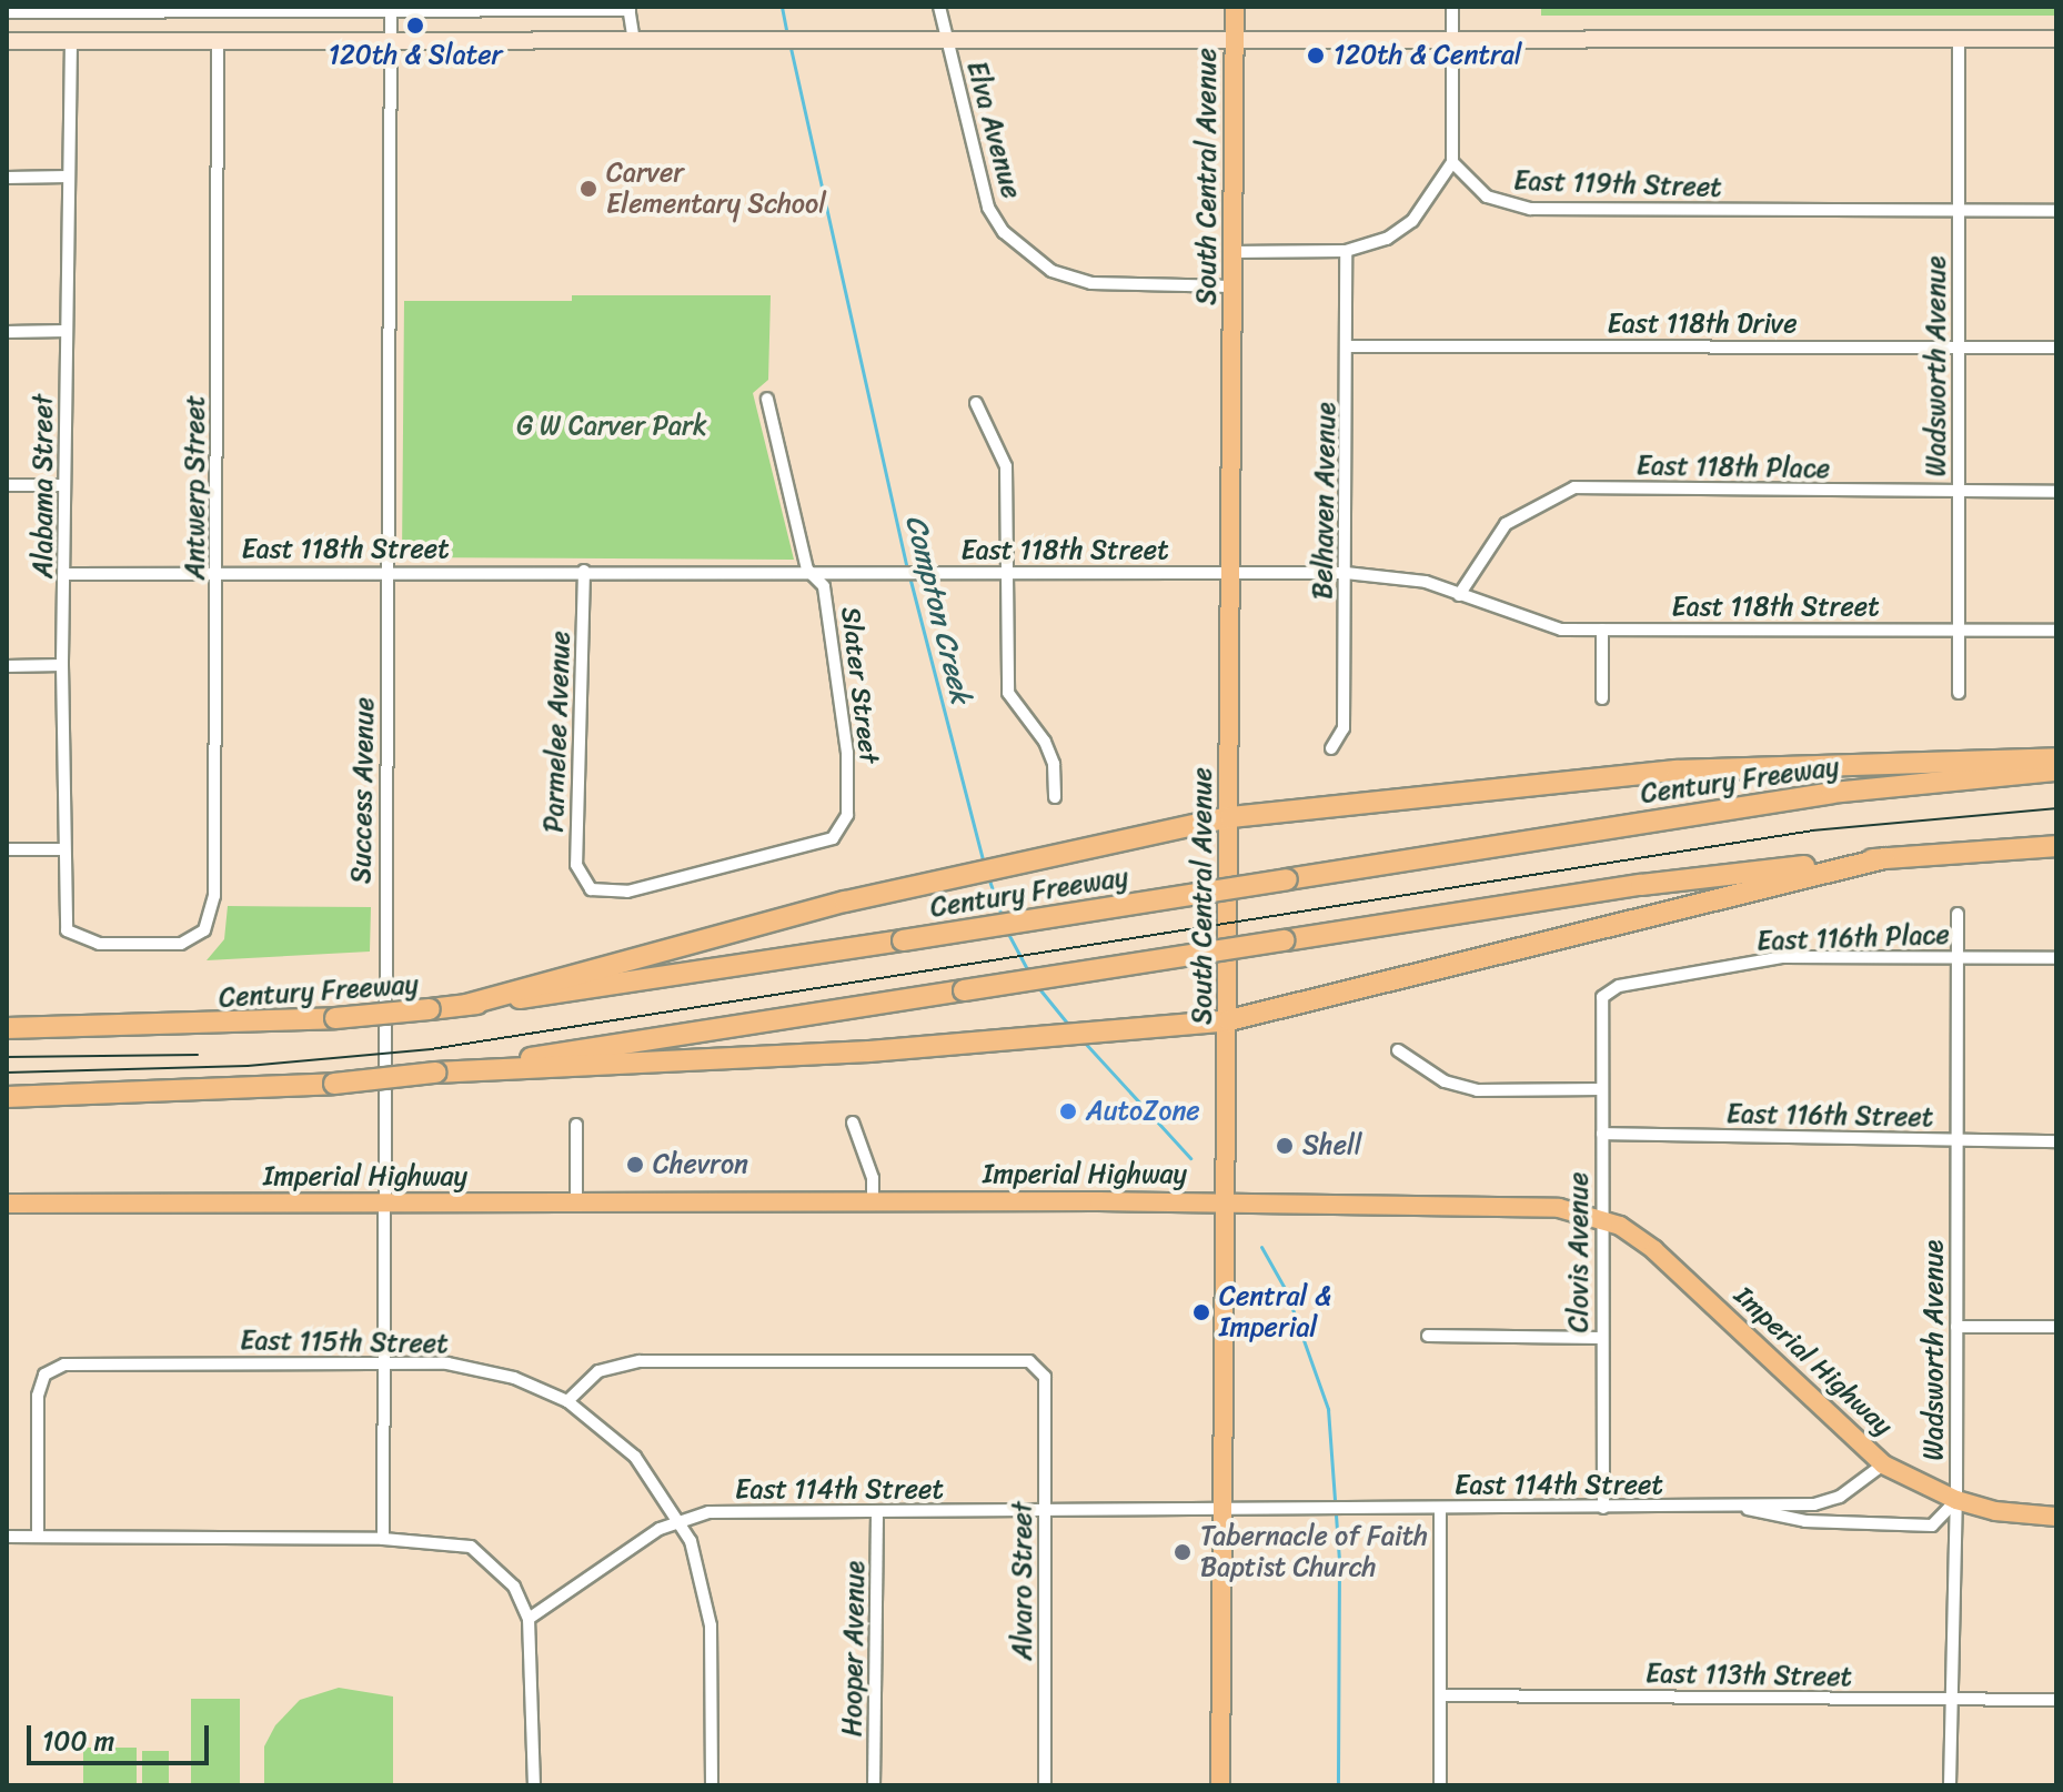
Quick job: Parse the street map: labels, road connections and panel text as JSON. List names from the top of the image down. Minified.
{"streets":{"highway":["Century Freeway"],"main road":["South Central Avenue","Imperial Highway"],"street":["Elva Avenue","East 119th Street","East 118th Drive","Wadsworth Avenue","East 118th Place","Alabama Street","Antwerp Street","Belhaven Avenue","East 118th Street","Slater Street","Parmelee Avenue","Success Avenue","East 116th Place","East 116th Street","Clovis Avenue","East 115th Street","East 114th Street","Alvaro Street","Hooper Avenue","East 113th Street"]},"crossings":[["Elva Avenue","South Central Avenue"],["South Central Avenue","East 118th Street"],["South Central Avenue","Imperial Highway"],["South Central Avenue","East 114th Street"],["East 119th Street","Wadsworth Avenue"],["East 118th Drive","Wadsworth Avenue"],["East 118th Drive","Belhaven Avenue"],["Wadsworth Avenue","East 118th Place"],["Wadsworth Avenue","East 118th Street"],["Wadsworth Avenue","East 116th Place"],["Wadsworth Avenue","East 116th Street"],["Wadsworth Avenue","Imperial Highway"],["Wadsworth Avenue","East 114th Street"],["Wadsworth Avenue","East 113th Street"],["East 118th Place","East 118th Street"],["Alabama Street","Antwerp Street"],["Alabama Street","East 118th Street"],["Antwerp Street","East 118th Street"],["Belhaven Avenue","East 118th Street"],["East 118th Street","Slater Street"],["East 118th Street","Parmelee Avenue"],["East 118th Street","Success Avenue"],["Slater Street","Parmelee Avenue"],["Success Avenue","Imperial Highway"],["Success Avenue","East 115th Street"],["East 116th Place","Clovis Avenue"],["East 116th Street","Clovis Avenue"],["Imperial Highway","Clovis Avenue"],["Imperial Highway","East 114th Street"],["Clovis Avenue","East 114th Street"],["East 115th Street","East 114th Street"],["East 115th Street","Alvaro Street"],["East 114th Street","Alvaro Street"],["East 114th Street","Hooper Avenue"]],"water":["Compton Creek"],"parks":["G W Carver Park"],"places":["120th & Slater","120th & Central","Carver Elementary School","AutoZone","Shell","Chevron","Central & Imperial","Tabernacle of Faith Baptist Church"],"scale_bar":"100 m"}
